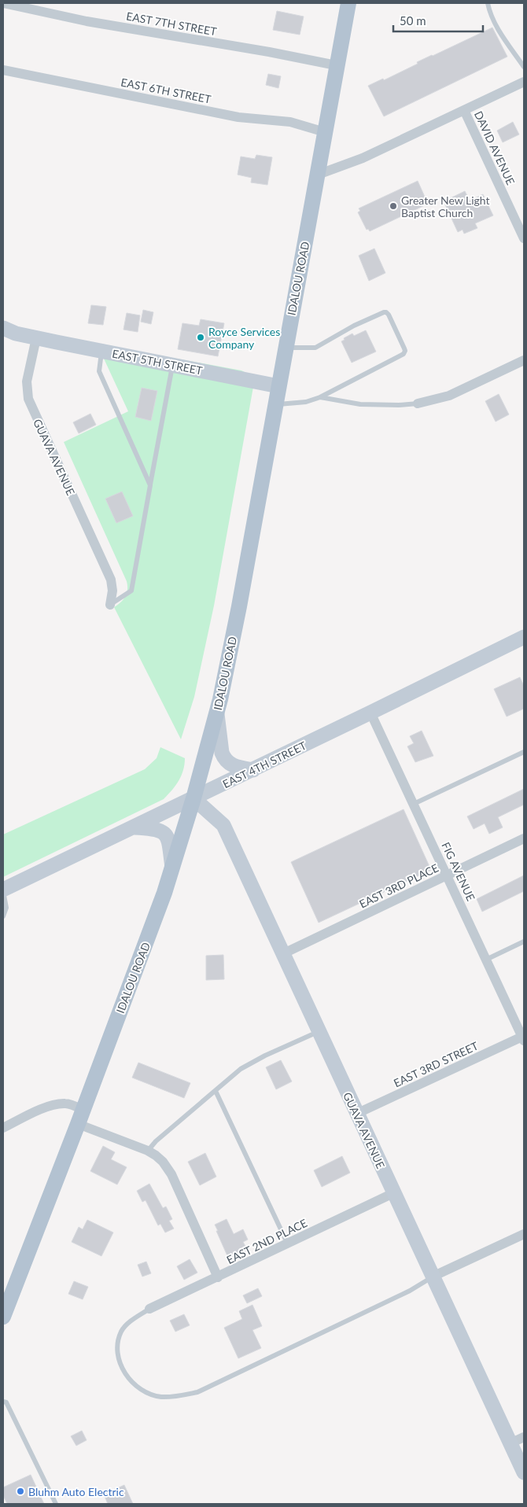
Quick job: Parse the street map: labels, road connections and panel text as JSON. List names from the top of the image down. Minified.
{"streets":{"main road":["IDALOU ROAD"],"street":["EAST 7TH STREET","EAST 6TH STREET","DAVID AVENUE","EAST 5TH STREET","GUAVA AVENUE","EAST 4TH STREET","FIG AVENUE","EAST 3RD PLACE","EAST 3RD STREET","EAST 2ND PLACE"]},"crossings":[["EAST 7TH STREET","IDALOU ROAD"],["EAST 6TH STREET","IDALOU ROAD"],["IDALOU ROAD","EAST 5TH STREET"],["IDALOU ROAD","GUAVA AVENUE"],["IDALOU ROAD","EAST 4TH STREET"],["EAST 5TH STREET","GUAVA AVENUE"],["GUAVA AVENUE","EAST 4TH STREET"],["GUAVA AVENUE","EAST 3RD PLACE"],["GUAVA AVENUE","EAST 3RD STREET"],["GUAVA AVENUE","EAST 2ND PLACE"],["EAST 4TH STREET","FIG AVENUE"],["FIG AVENUE","EAST 3RD PLACE"],["FIG AVENUE","EAST 3RD STREET"]],"places":["Greater New Light Baptist Church","Royce Services Company","Bluhm Auto Electric"],"scale_bar":"50 m"}
